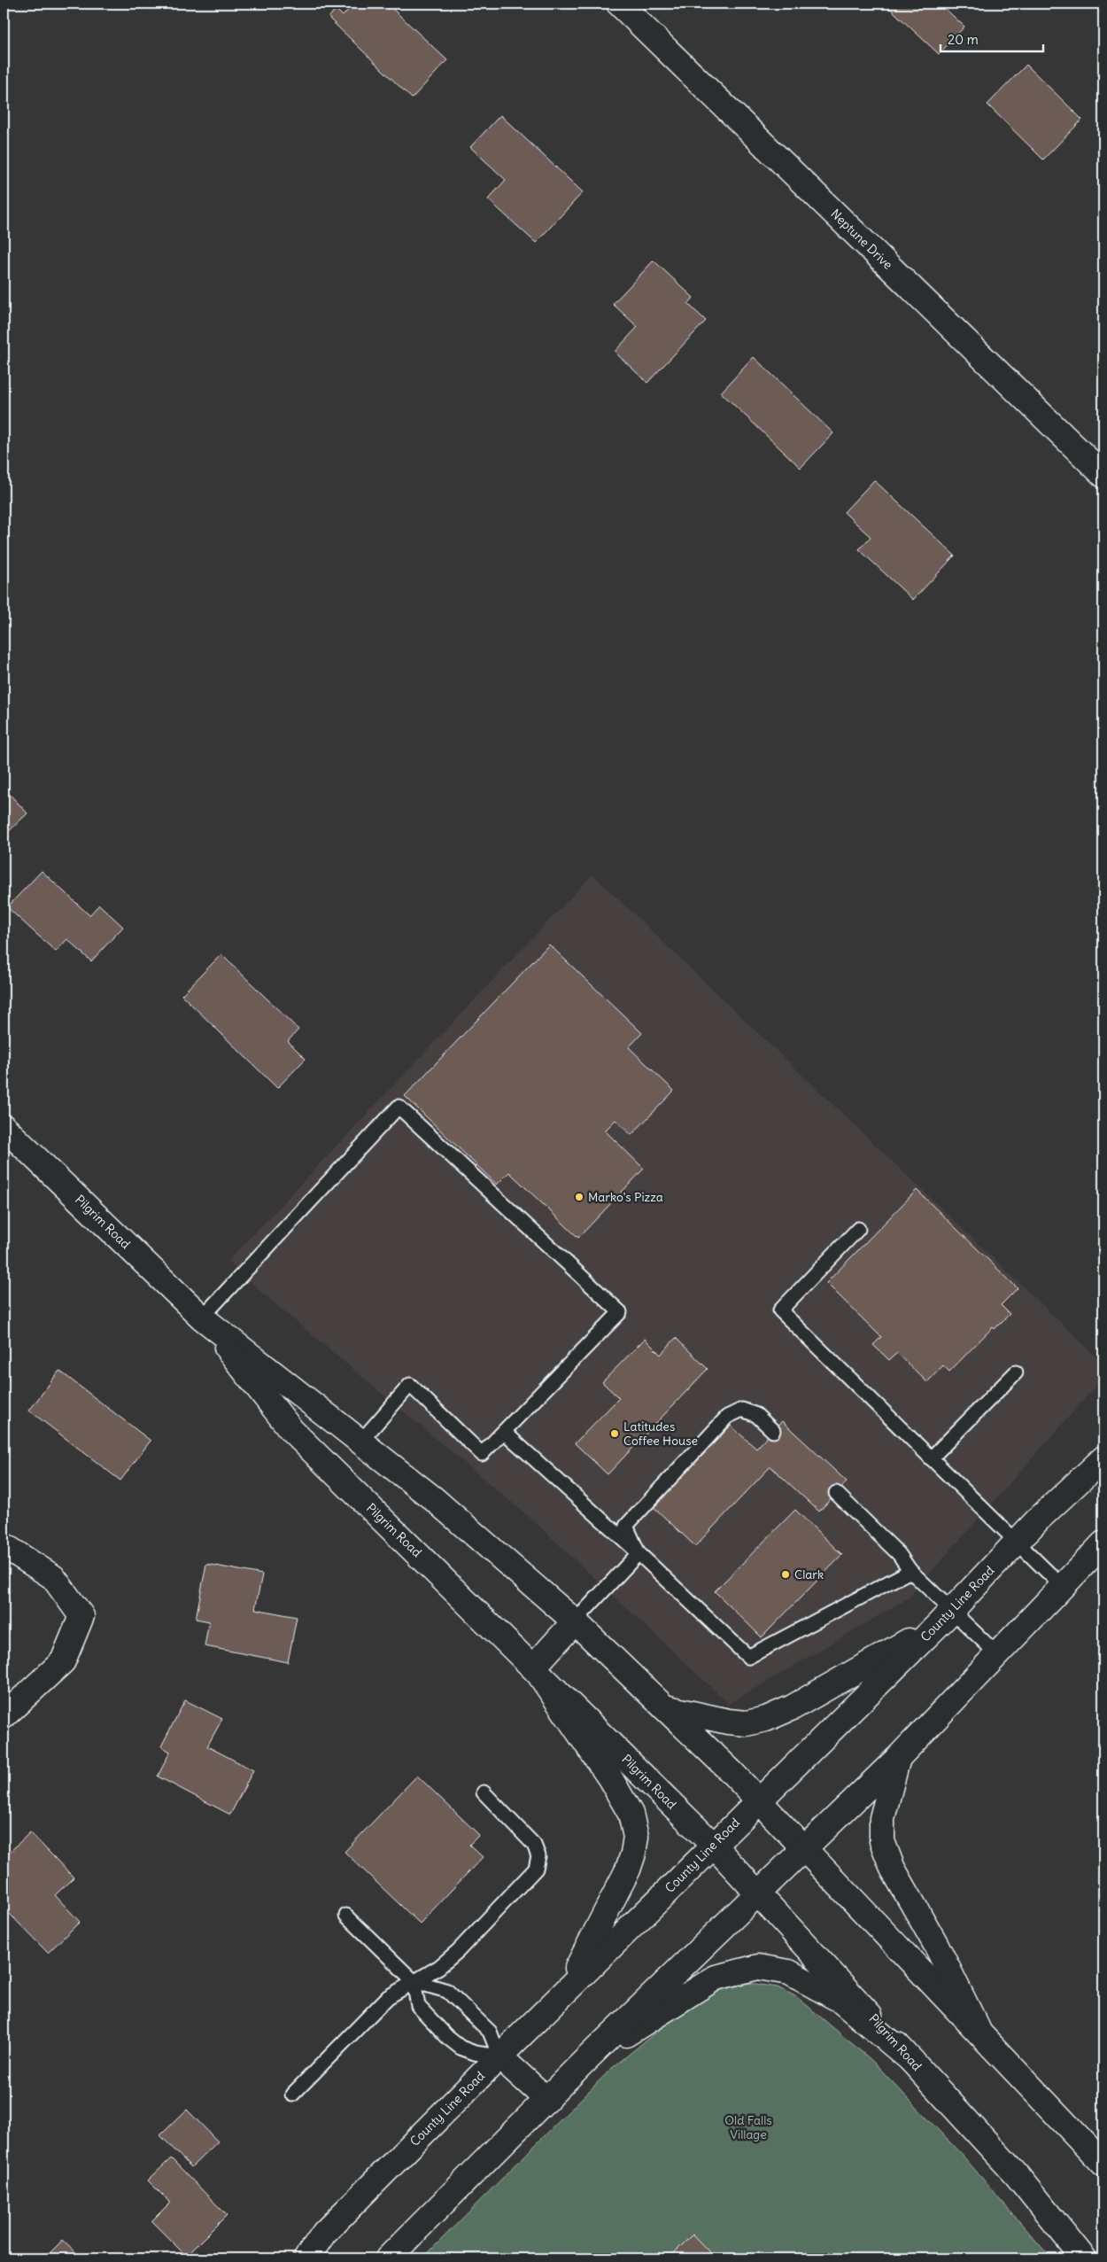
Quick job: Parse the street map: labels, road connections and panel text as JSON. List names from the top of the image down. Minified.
{"streets":{"street":["Neptune Drive","Pilgrim Road","County Line Road"]},"crossings":[["Pilgrim Road","County Line Road"]],"parks":["Old Falls Village"],"places":["Marko's Pizza","Latitudes Coffee House","Clark"],"scale_bar":"20 m"}
